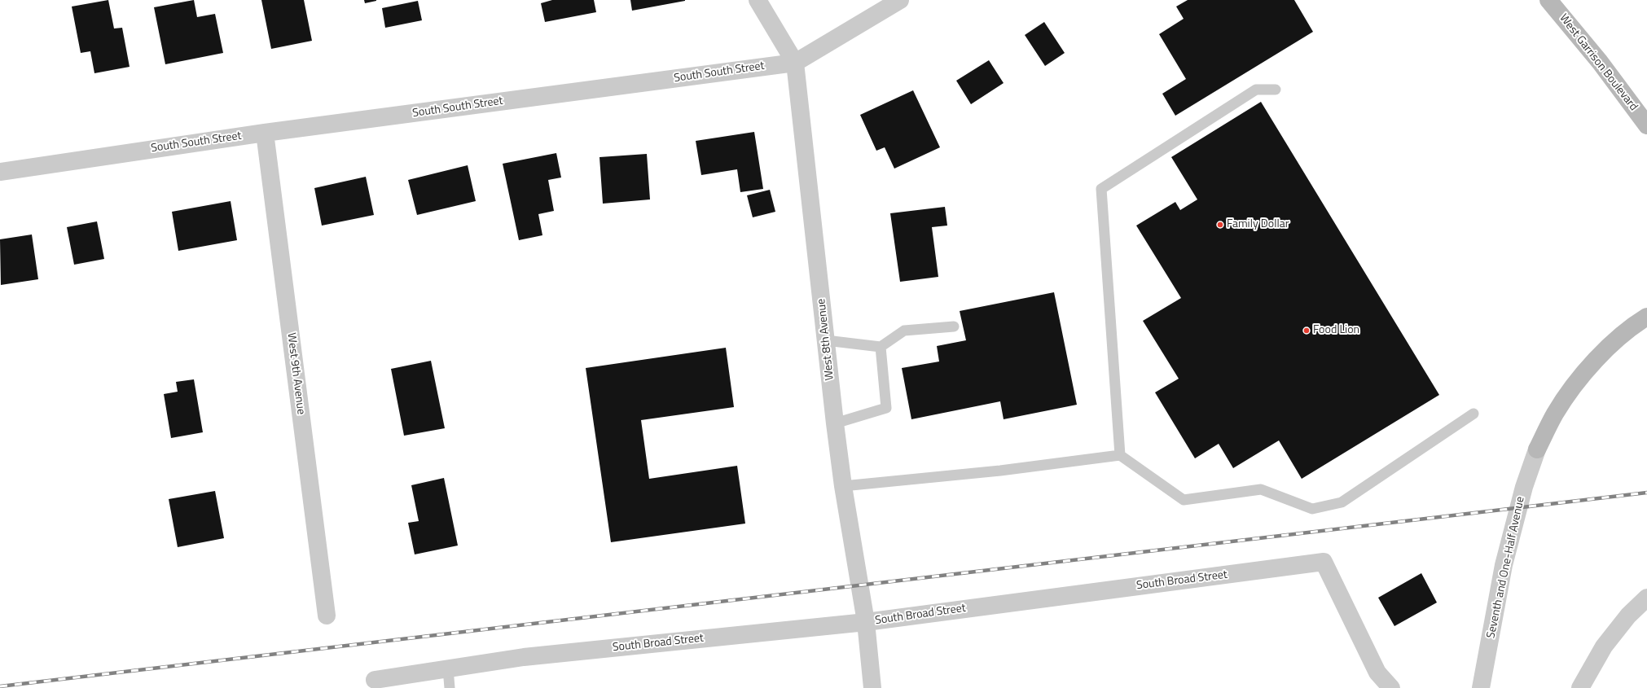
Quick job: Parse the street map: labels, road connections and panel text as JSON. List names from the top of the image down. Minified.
{"streets":{"main road":["West Garrison Boulevard"],"street":["South South Street","West 8th Avenue","West 9th Avenue","Seventh and One-Half Avenue","South Broad Street"]},"crossings":[["South South Street","West 8th Avenue"],["South South Street","West 9th Avenue"],["West 8th Avenue","South Broad Street"]],"places":["Family Dollar","Food Lion"]}
